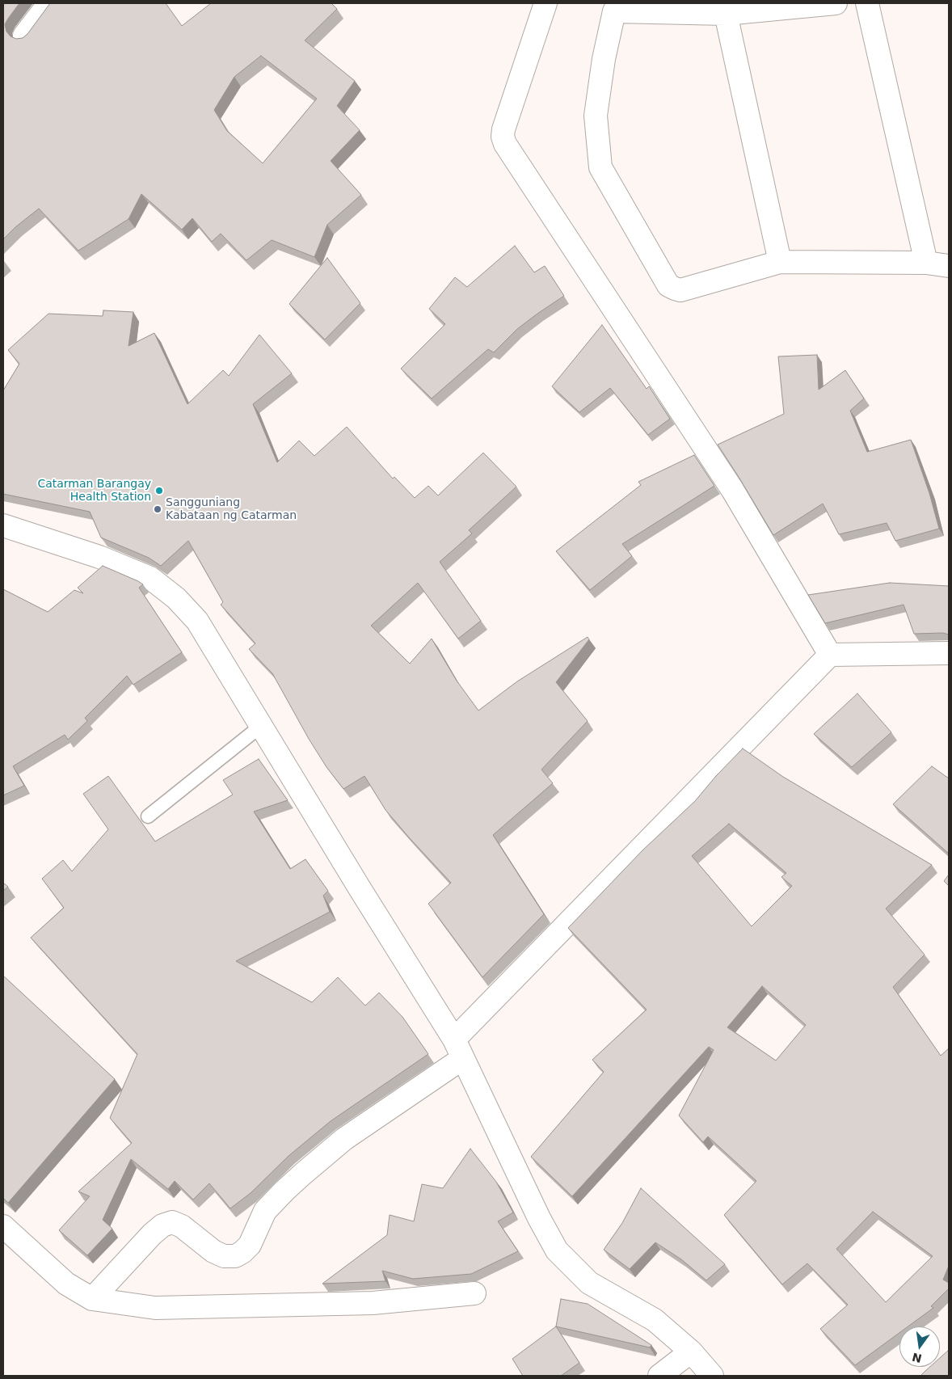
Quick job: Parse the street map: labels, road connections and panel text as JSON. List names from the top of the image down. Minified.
{"places":["Catarman Barangay Health Station","Sangguniang Kabataan ng Catarman"],"north":"bottom"}
